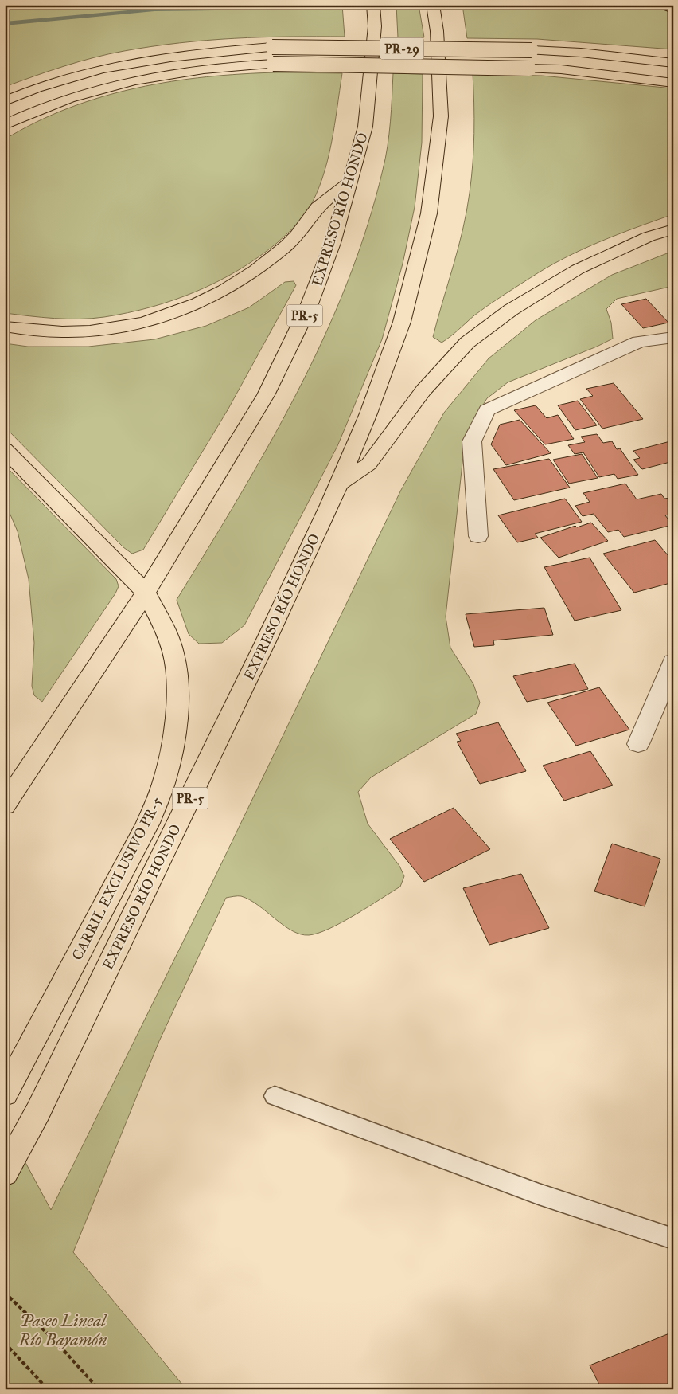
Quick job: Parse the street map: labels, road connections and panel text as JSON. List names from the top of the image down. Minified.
{"streets":{"highway":["PR-29","EXPRESO RÍO HONDO","PR-5","CARRIL EXCLUSIVO PR-5"]},"crossings":[["EXPRESO RÍO HONDO","CARRIL EXCLUSIVO PR-5"]],"parks":["Paseo Lineal Río Bayamón"]}
